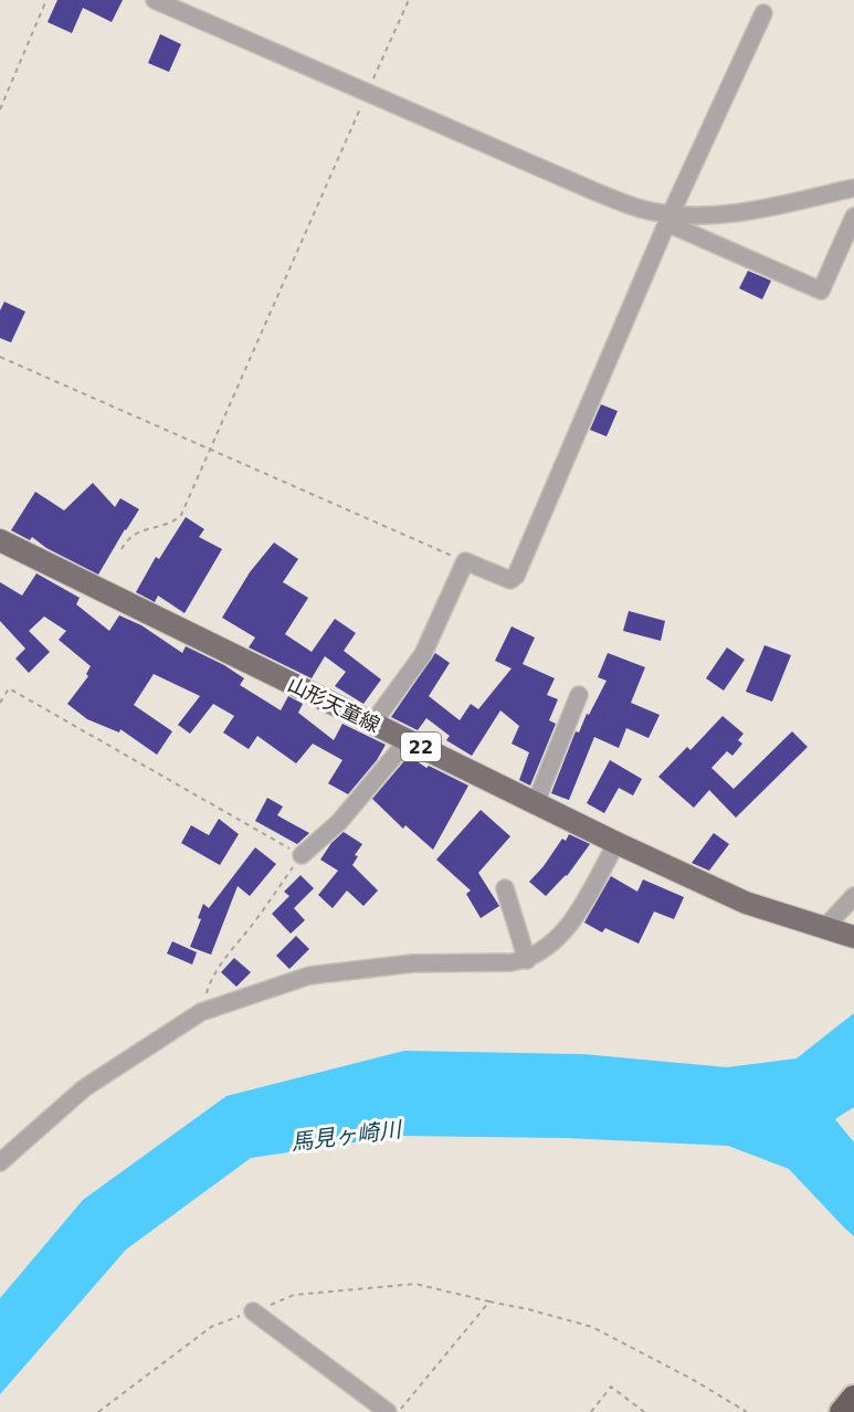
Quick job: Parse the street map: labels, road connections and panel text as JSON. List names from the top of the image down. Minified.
{"streets":{"main road":["山形天童線","22"]},"water":["馬見ヶ崎川"]}
